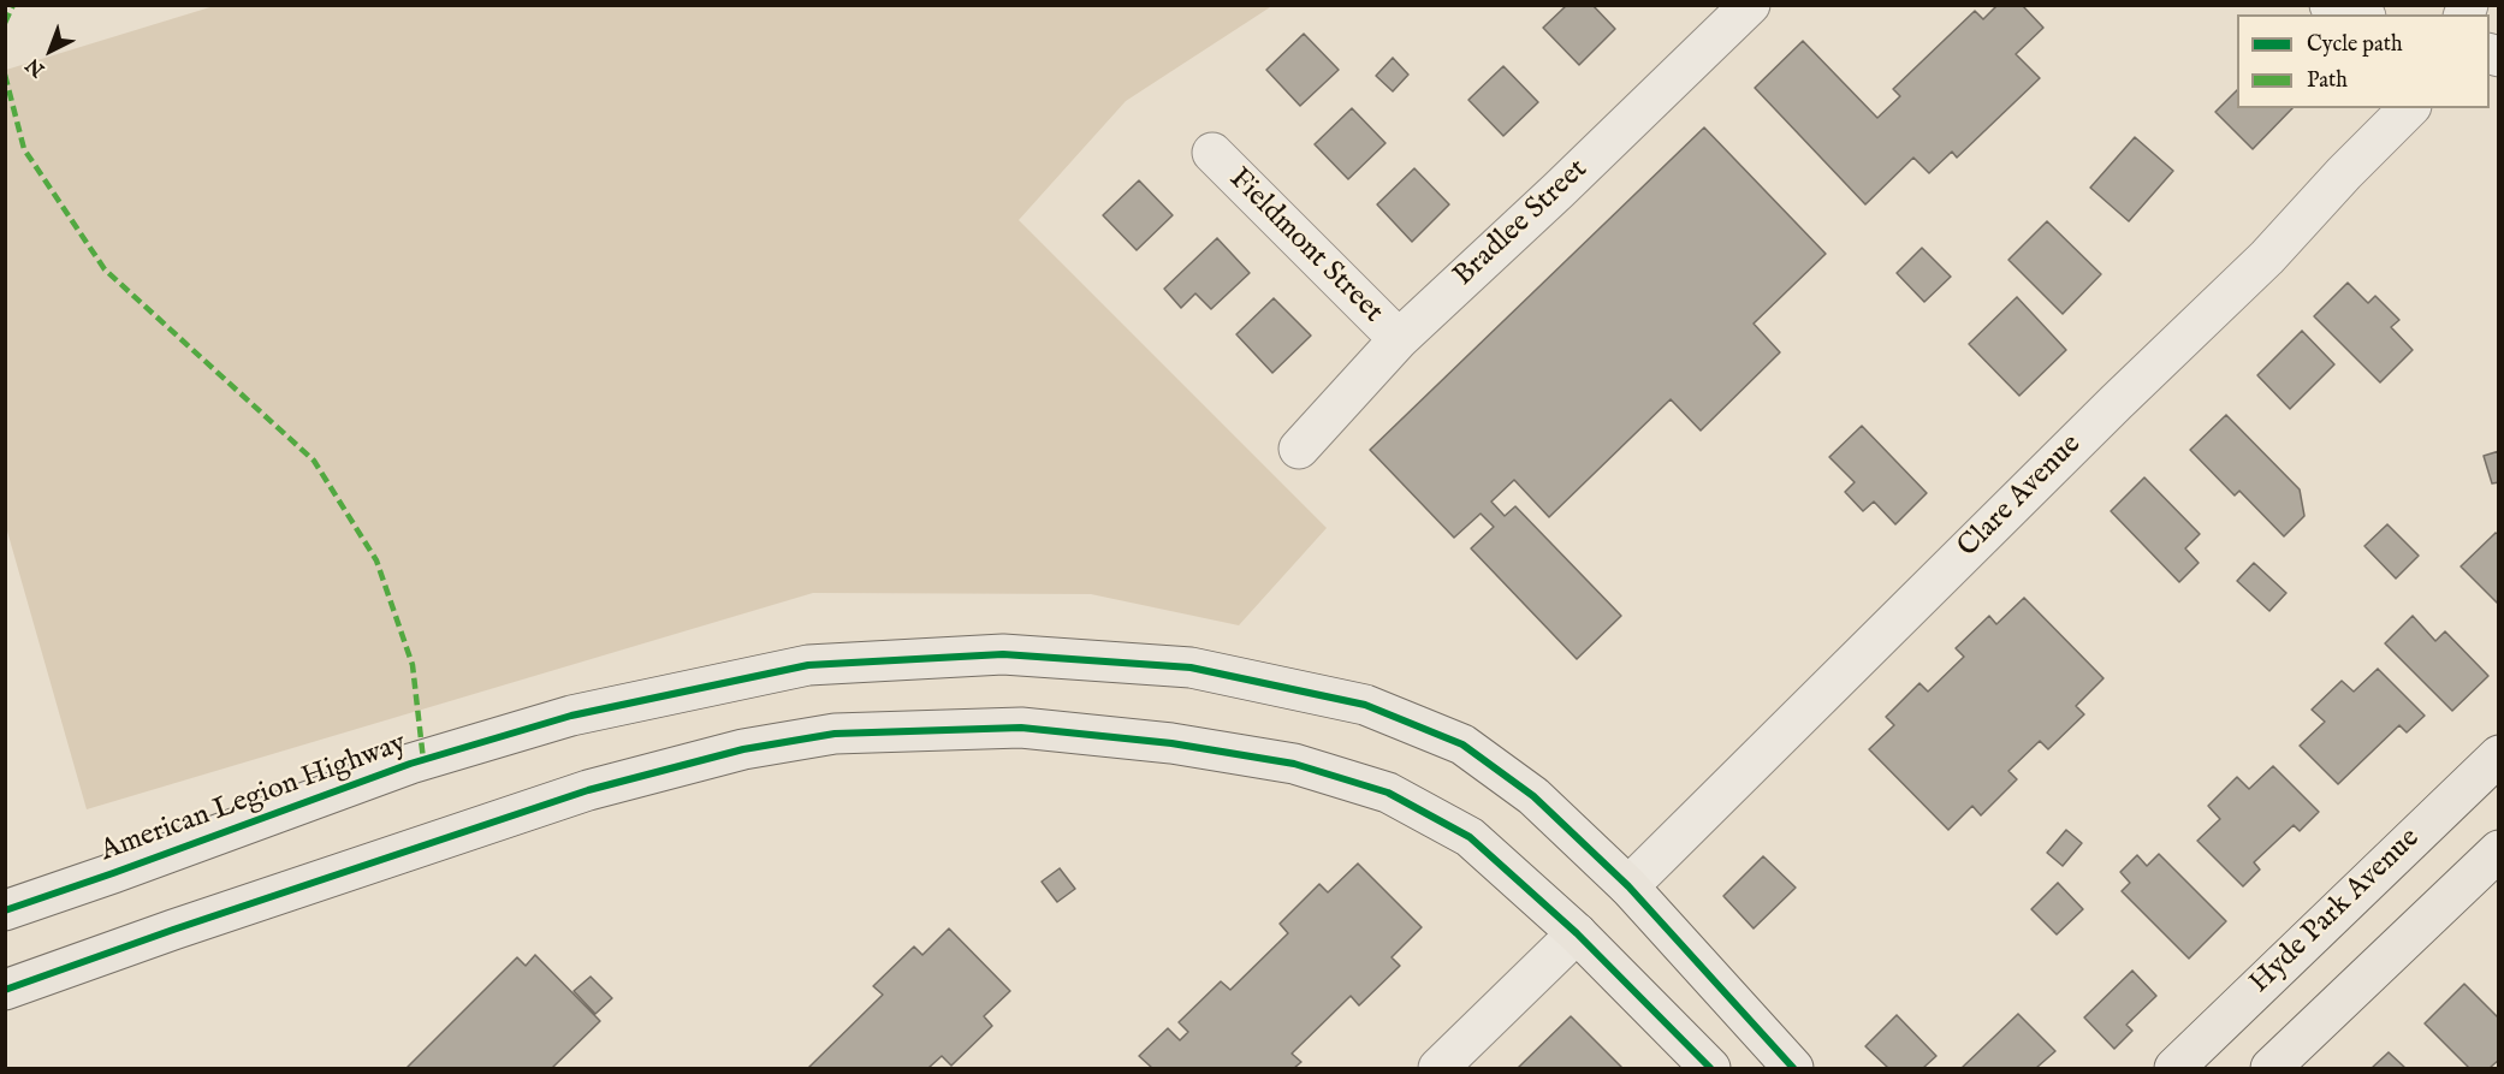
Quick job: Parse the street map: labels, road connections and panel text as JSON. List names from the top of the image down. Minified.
{"streets":{"main road":["American Legion Highway","Hyde Park Avenue"],"street":["Bradlee Street","Fieldmont Street","Clare Avenue"]},"crossings":[["Bradlee Street","Fieldmont Street"],["Clare Avenue","American Legion Highway"]],"legend":["Cycle path","Path"],"north":"bottom left"}
